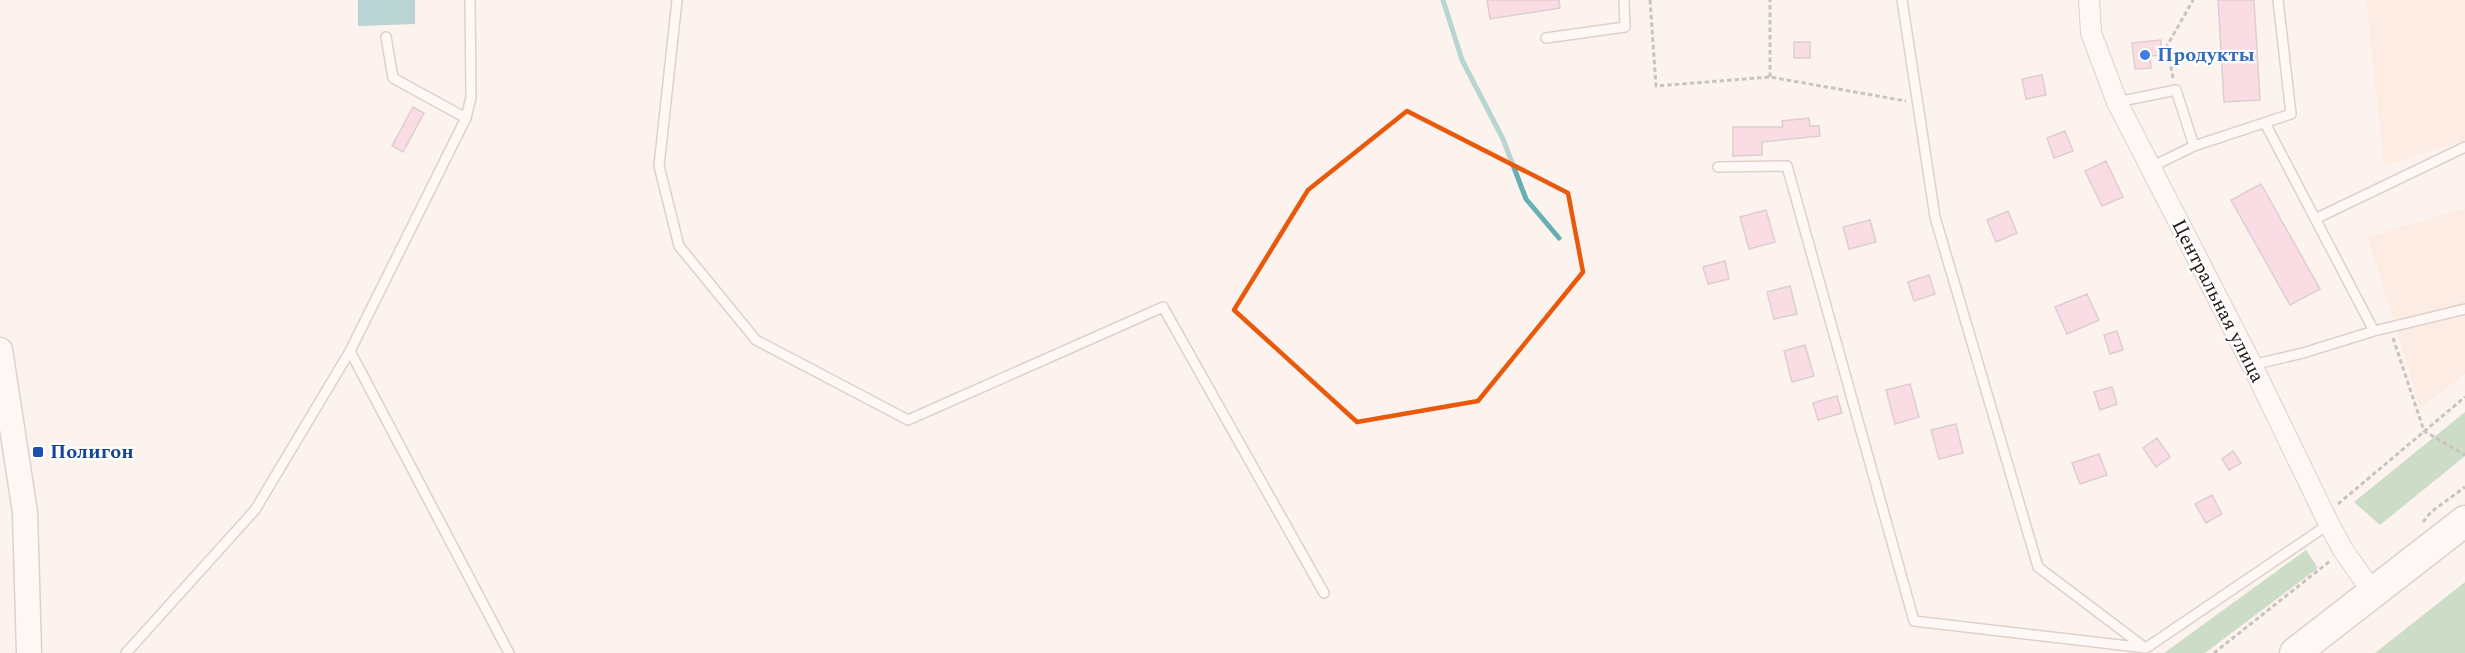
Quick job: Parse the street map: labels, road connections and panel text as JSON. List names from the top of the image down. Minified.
{"streets":{"street":["Центральная улица"]},"places":{"other":["Продукты"],"transit":["Полигон"]}}
